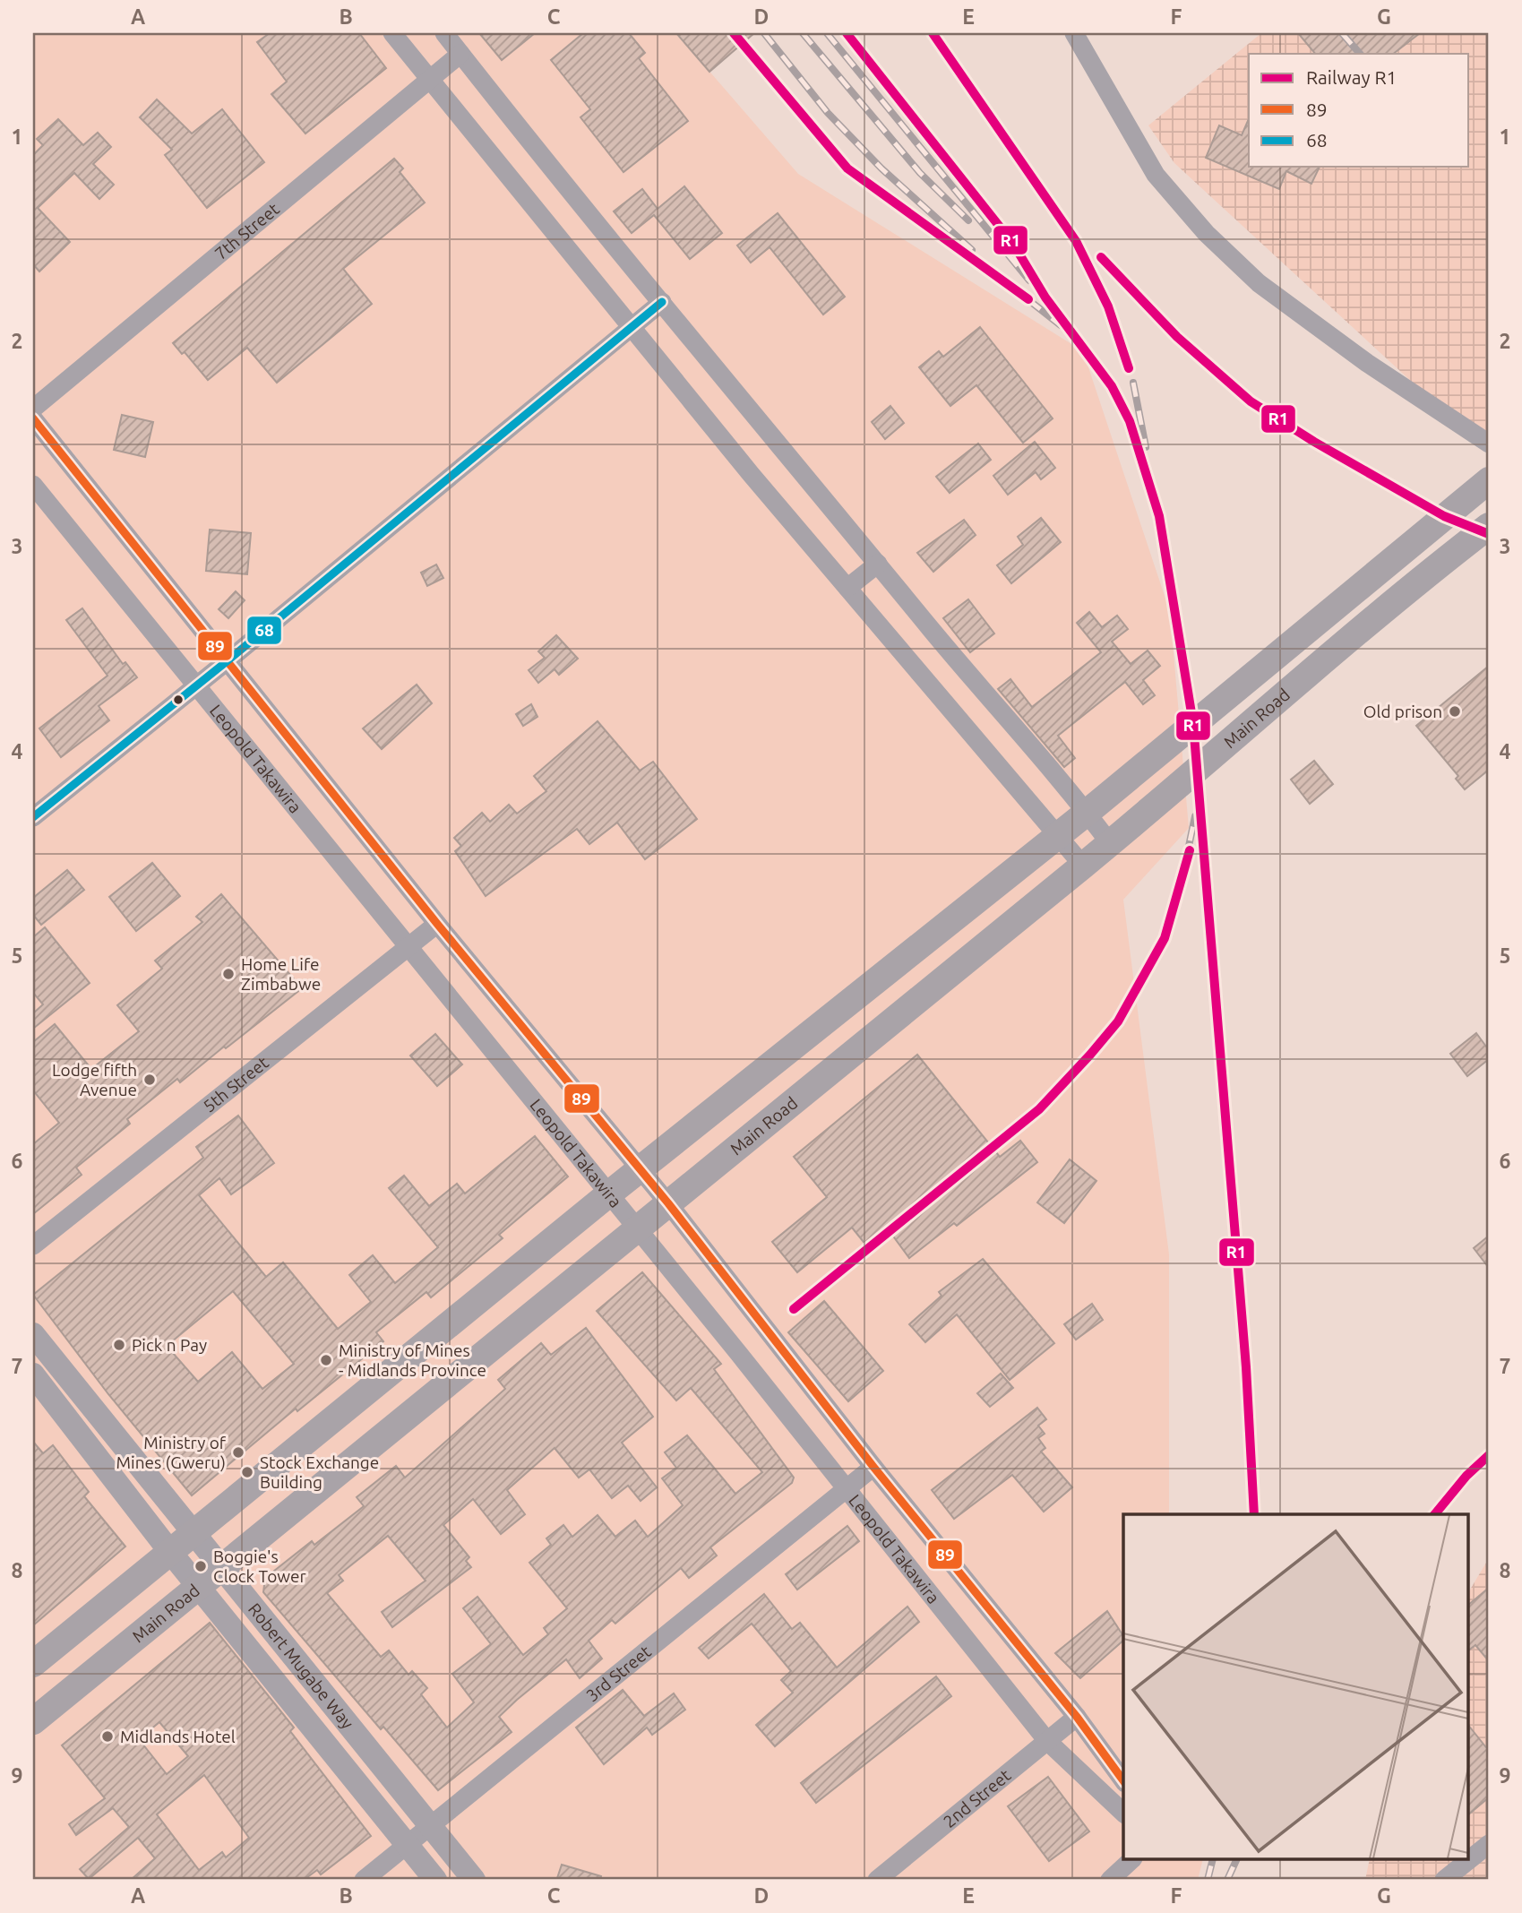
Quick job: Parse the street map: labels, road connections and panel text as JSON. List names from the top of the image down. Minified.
{"streets":{"main road":["Main Road"],"street":["7th Street","Leopold Takawira","5th Street","Robert Mugabe Way","3rd Street","2nd Street"]},"crossings":[["Main Road","Leopold Takawira"],["Main Road","Robert Mugabe Way"],["Leopold Takawira","5th Street"],["Leopold Takawira","3rd Street"],["Leopold Takawira","2nd Street"],["Robert Mugabe Way","3rd Street"]],"places":["Old prison","Home Life Zimbabwe","Lodge fifth Avenue","Pick n Pay","Ministry of Mines - Midlands Province","Ministry of Mines (Gweru)","Stock Exchange Building","Boggie's Clock Tower","Midlands Hotel"],"lines":["rail line R1","transit line 68","transit line 89"],"legend":["Railway R1","89","68"],"grid":{"columns":["A","B","C","D","E","F","G"],"rows":["1","2","3","4","5","6","7","8","9"]}}
